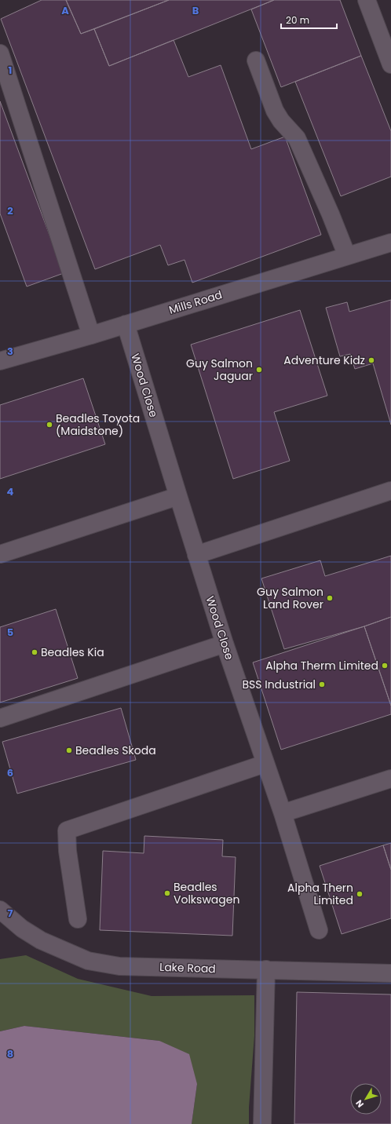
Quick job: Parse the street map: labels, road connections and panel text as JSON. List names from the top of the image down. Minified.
{"streets":{"street":["Mills Road","Wood Close","Lake Road"]},"crossings":[["Mills Road","Wood Close"]],"places":["Adventure Kidz","Guy Salmon Jaguar","Beadles Toyota (Maidstone)","Guy Salmon Land Rover","Beadles Kia","Alpha Therm Limited","BSS Industrial","Beadles Skoda","Beadles Volkswagen","Alpha Thern Limited"],"scale_bar":"20 m","north":"bottom left","grid":{"columns":["A","B"],"rows":["1","2","3","4","5","6","7","8"]}}
